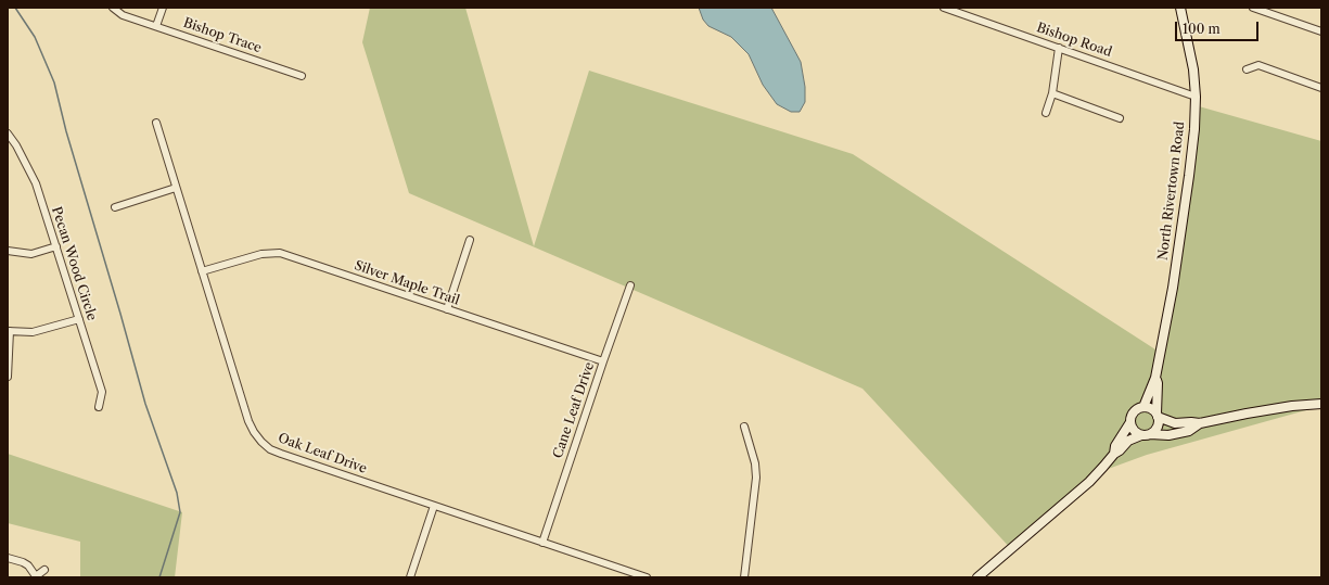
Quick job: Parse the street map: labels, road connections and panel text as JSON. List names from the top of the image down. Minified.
{"streets":{"main road":["North Rivertown Road"],"street":["Bishop Trace","Bishop Road","Pecan Wood Circle","Silver Maple Trail","Cane Leaf Drive","Oak Leaf Drive"]},"crossings":[["Bishop Road","North Rivertown Road"],["Silver Maple Trail","Cane Leaf Drive"],["Silver Maple Trail","Oak Leaf Drive"],["Cane Leaf Drive","Oak Leaf Drive"]],"scale_bar":"100 m"}
